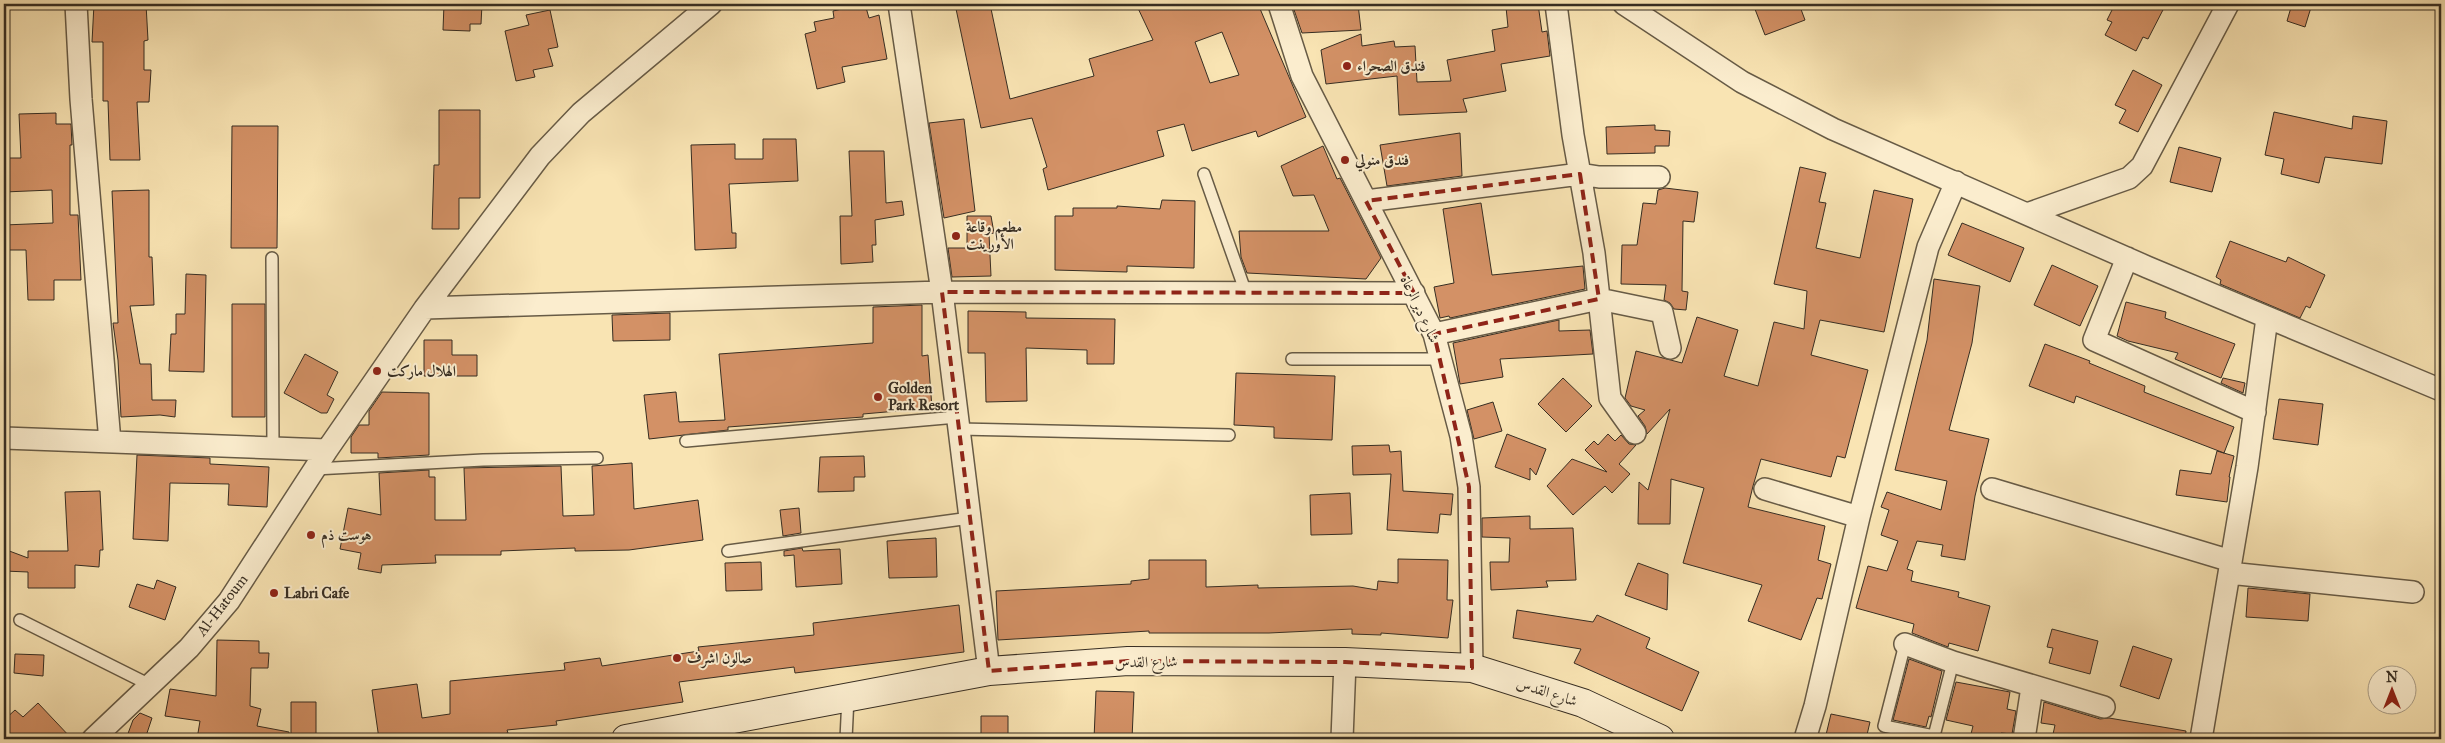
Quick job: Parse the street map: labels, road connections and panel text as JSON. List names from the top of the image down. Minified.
{"streets":{"main road":["شارع القدس"],"street":["شارع دير الرعاة","Al-Hatoum"]},"crossings":[["شارع دير الرعاة","شارع القدس"]],"places":["فندق الصحراء","فندق منولي","مطعم وقاعة الأورينت","الهلال ماركت","Golden Park Resort","هوست ذم","Labri Cafe","صالون اشرف"],"north":"top"}
